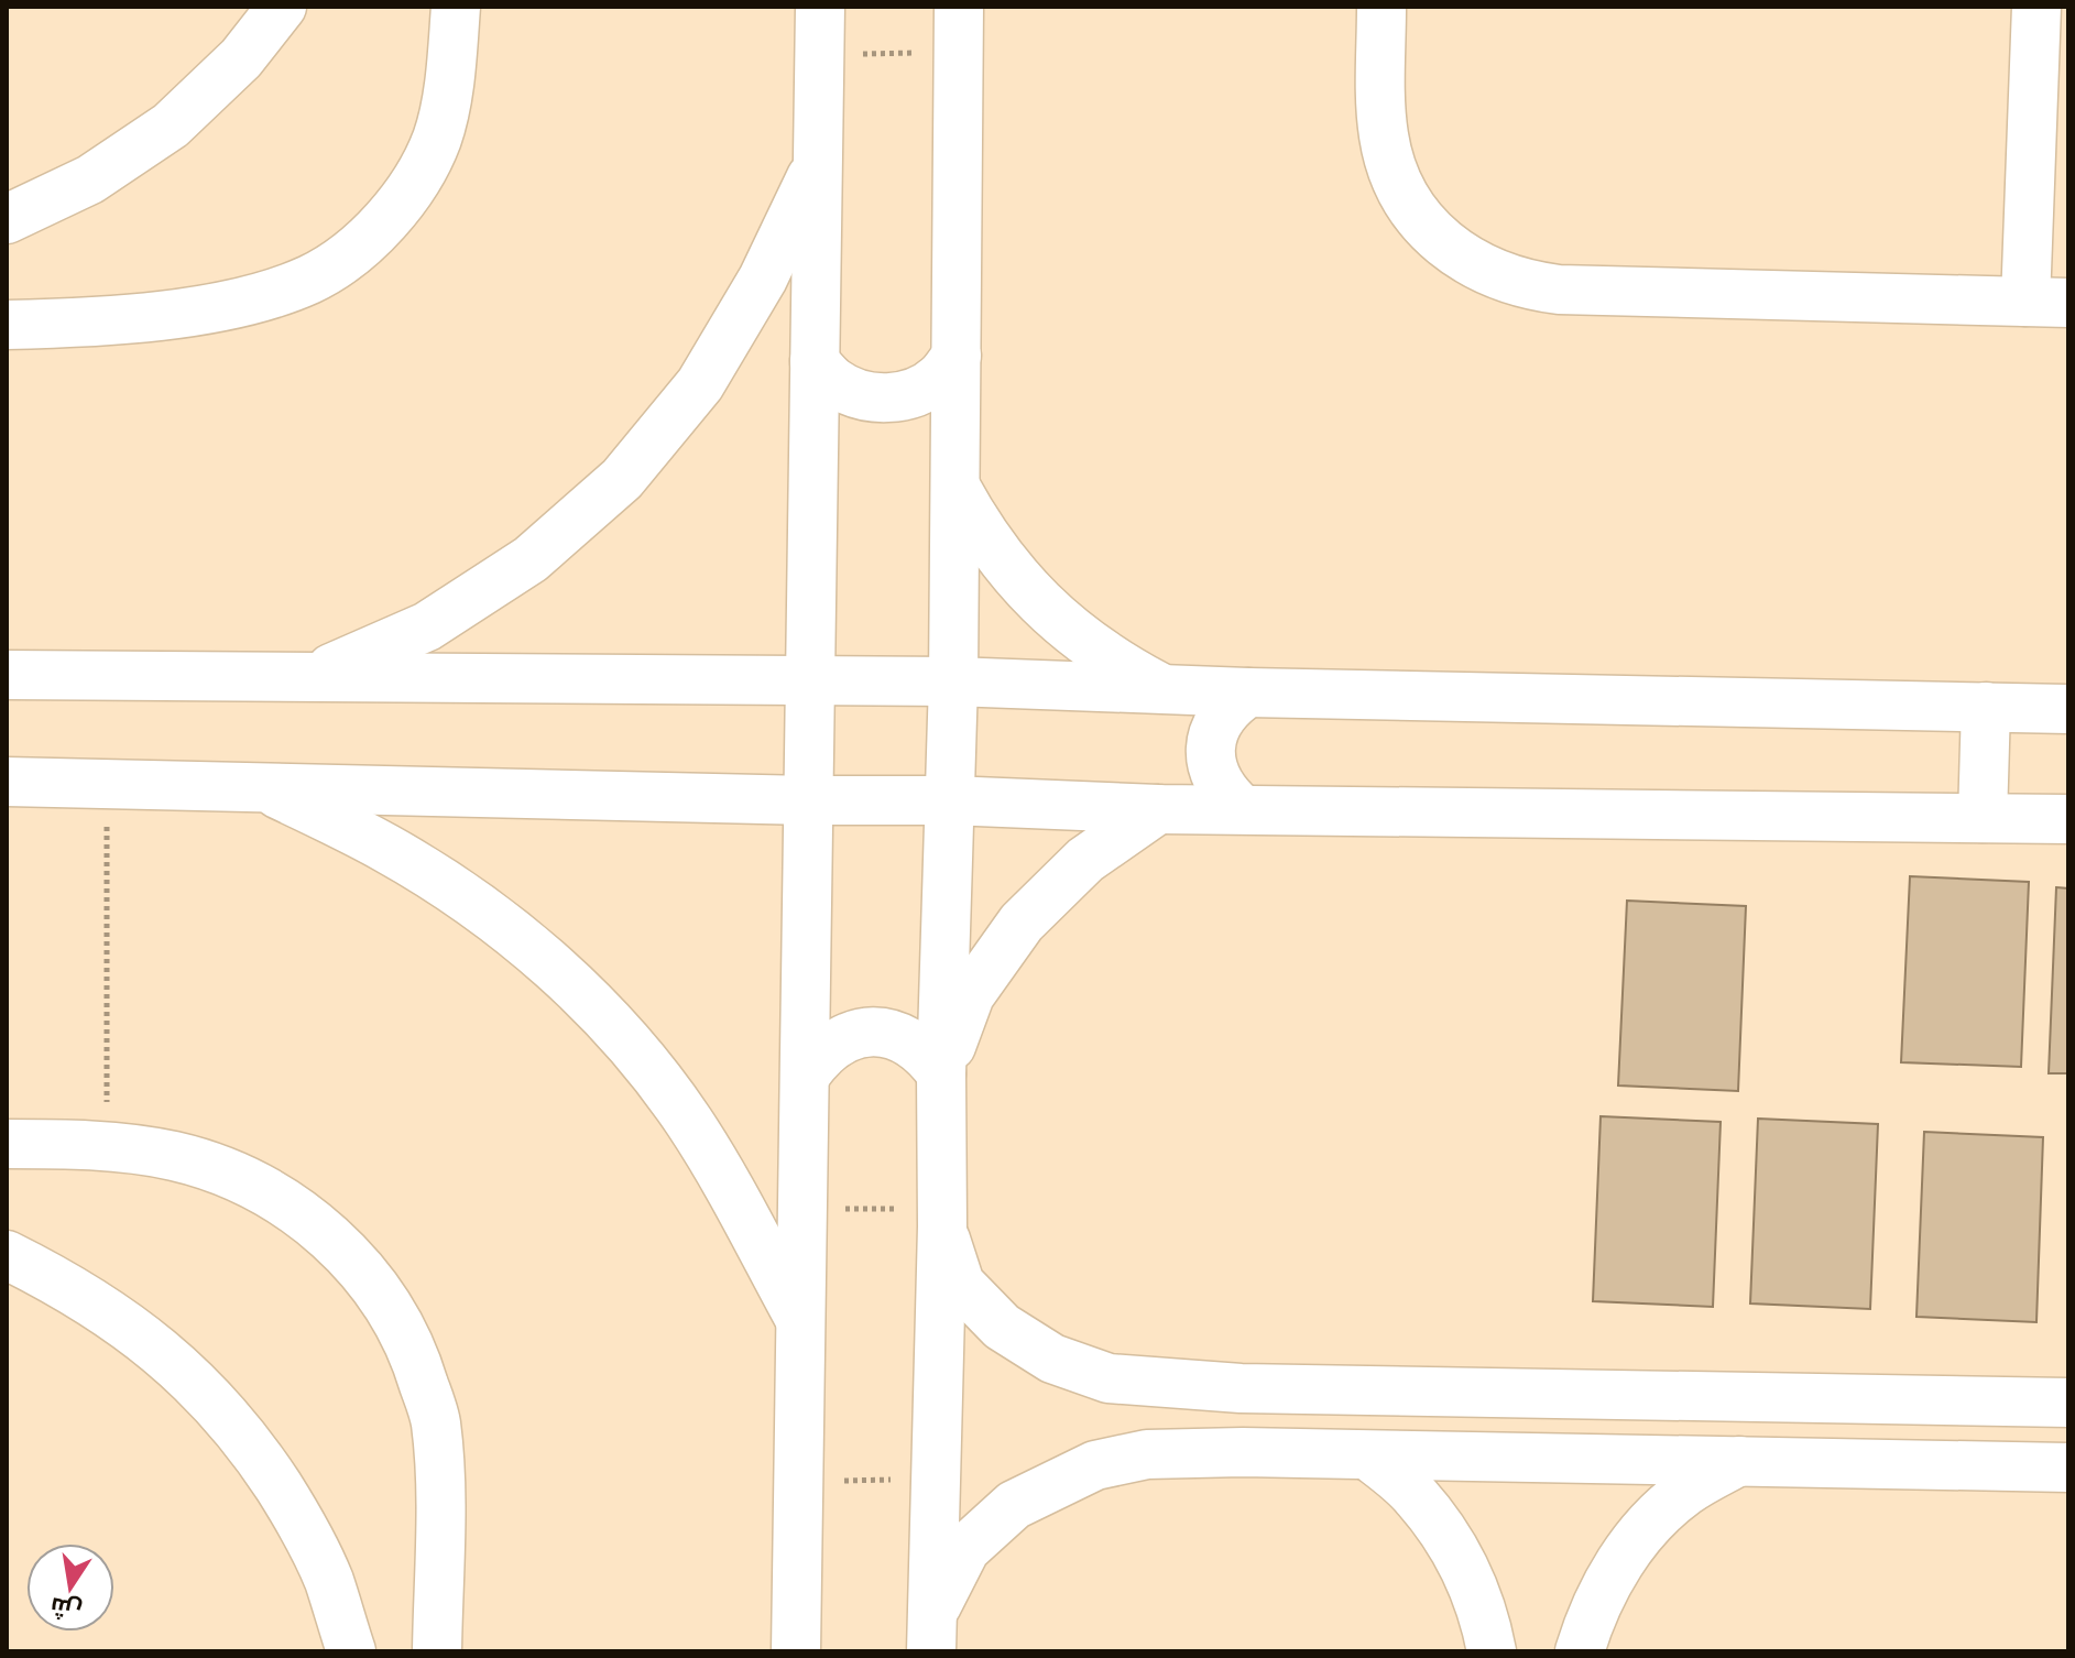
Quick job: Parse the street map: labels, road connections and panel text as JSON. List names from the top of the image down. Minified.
{"north":"bottom"}
